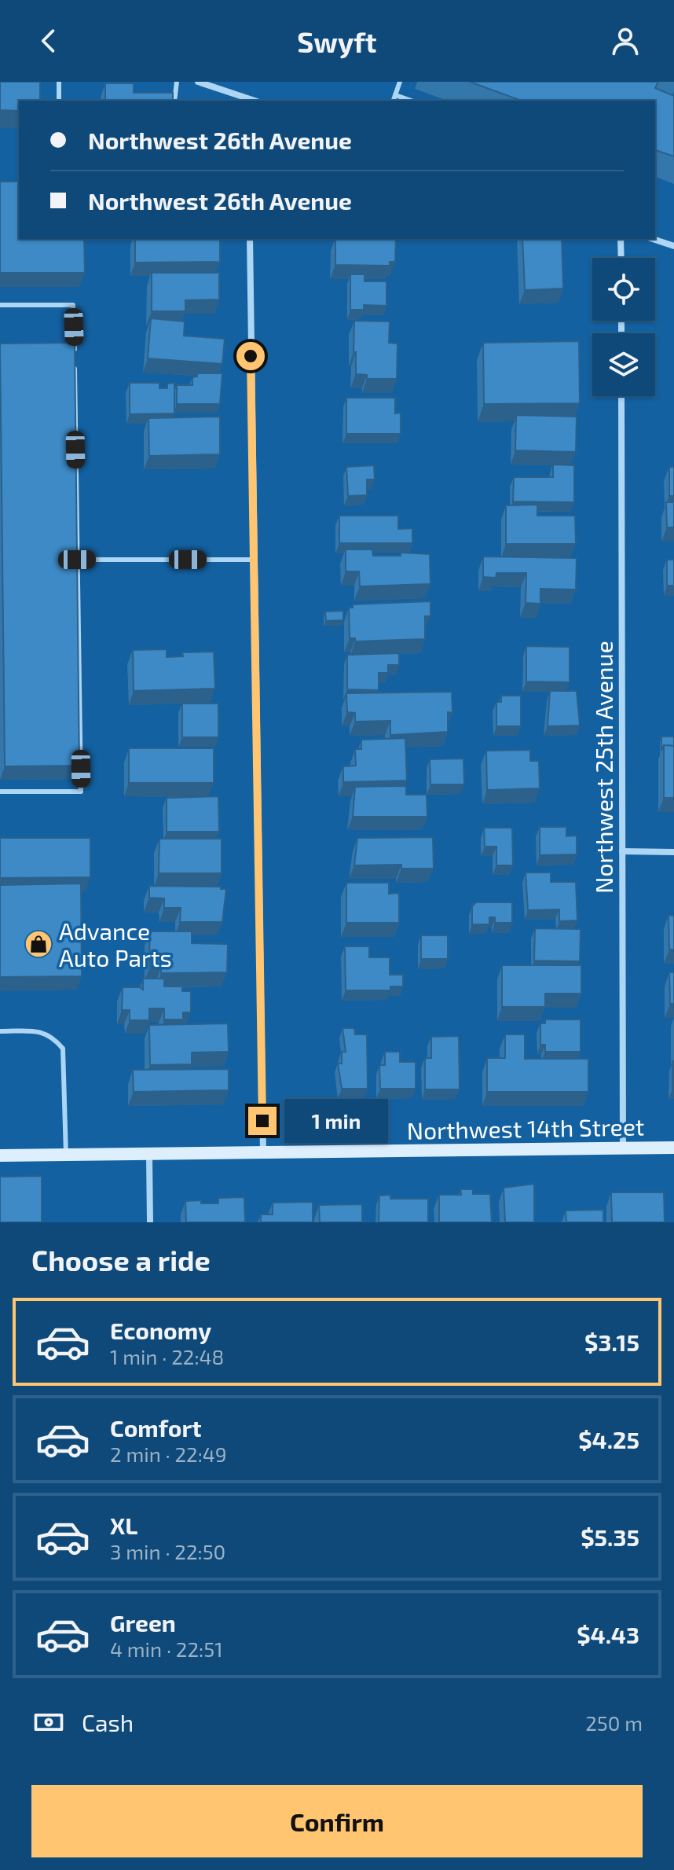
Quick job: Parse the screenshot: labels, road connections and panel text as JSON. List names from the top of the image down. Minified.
{"streets":{"street":["Northwest 25th Avenue","Northwest 14th Street"]},"crossings":[["Northwest 25th Avenue","Northwest 14th Street"]],"places":{"shop":["Advance Auto Parts"]},"page":{"header":"Swyft","banner":["Northwest 26th Avenue","Northwest 26th Avenue"],"bubble":"1 min","heading":"Choose a ride","list":[{"name":"Economy","note":"1 min · 22:48","value":"$3.15"},{"name":"Comfort","note":"2 min · 22:49","value":"$4.25"},{"name":"XL","note":"3 min · 22:50","value":"$5.35"},{"name":"Green","note":"4 min · 22:51","value":"$4.43"}],"pay":["Cash","250 m"],"buttons":"Confirm"}}
